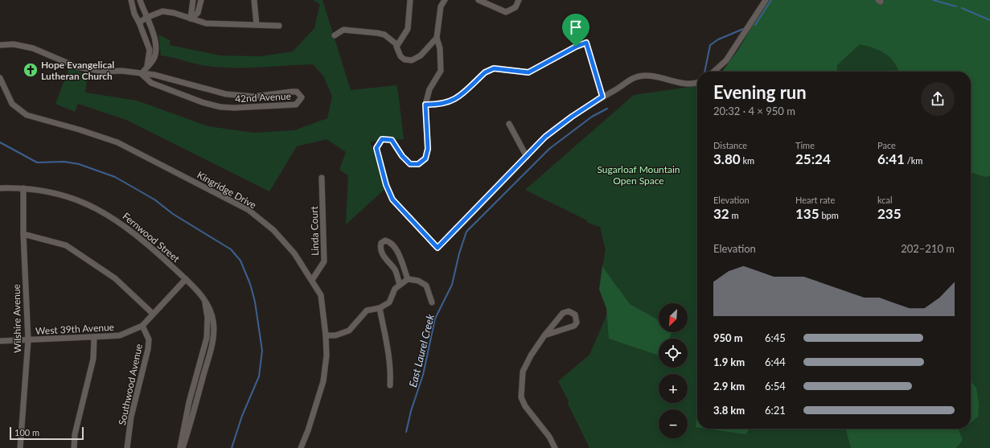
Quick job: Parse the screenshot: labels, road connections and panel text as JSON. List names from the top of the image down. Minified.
{"streets":{"street":["42nd Avenue","Kingridge Drive","Linda Court","Fernwood Street","Wilshire Avenue","West 39th Avenue","Southwood Avenue"]},"crossings":[["Kingridge Drive","Linda Court"],["Fernwood Street","Wilshire Avenue"],["Fernwood Street","West 39th Avenue"],["Wilshire Avenue","West 39th Avenue"],["West 39th Avenue","Southwood Avenue"]],"water":["East Laurel Creek"],"parks":["Sugarloaf Mountain Open Space"],"places":{"church":["Hope Evangelical Lutheran Church"]},"scale_bar":"100 m","north":"bottom left","page":{"heading":["Evening run","20:32 · 4 × 950 m"],"stats":[["Distance","3.80 km"],["Time","25:24"],["Pace","6:41 /km"],["Elevation","32 m"],["Heart rate","135 bpm"],["kcal","235"]],"chart":["Elevation","202–210 m"],"map_buttons":["+","−"],"list":[{"name":"950 m","note":"6:45"},{"name":"1.9 km","note":"6:44"},{"name":"2.9 km","note":"6:54"},{"name":"3.8 km","note":"6:21"}],"scale":"100 m"}}
